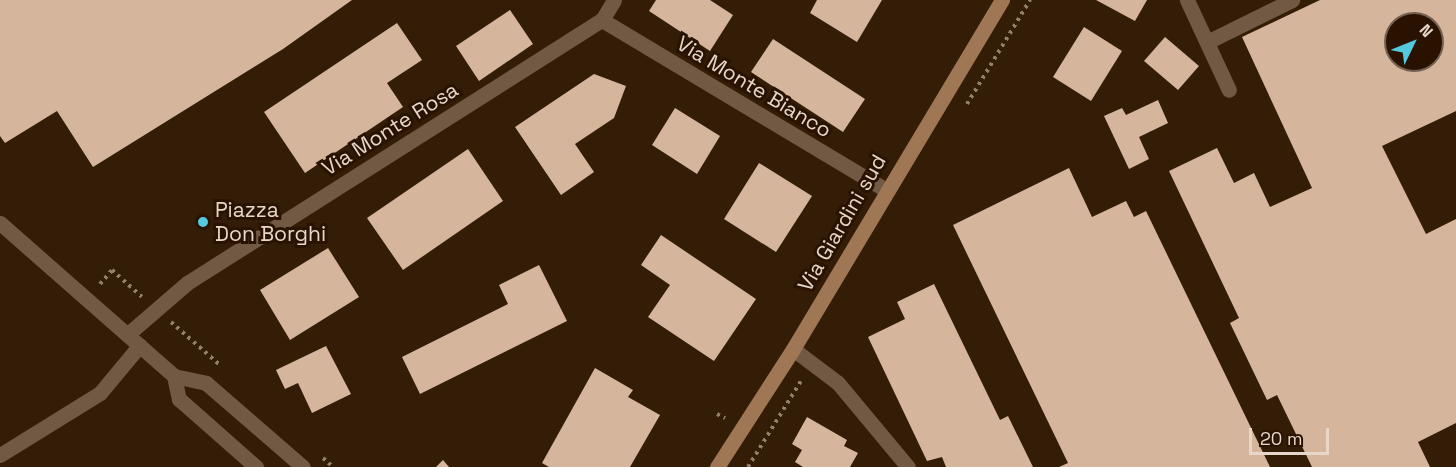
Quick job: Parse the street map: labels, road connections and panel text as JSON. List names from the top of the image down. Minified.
{"streets":{"main road":["Via Giardini sud"],"street":["Via Monte Bianco","Via Monte Rosa"]},"crossings":[["Via Monte Bianco","Via Monte Rosa"],["Via Monte Bianco","Via Giardini sud"]],"places":["Piazza Don Borghi"],"scale_bar":"20 m","north":"top right"}
